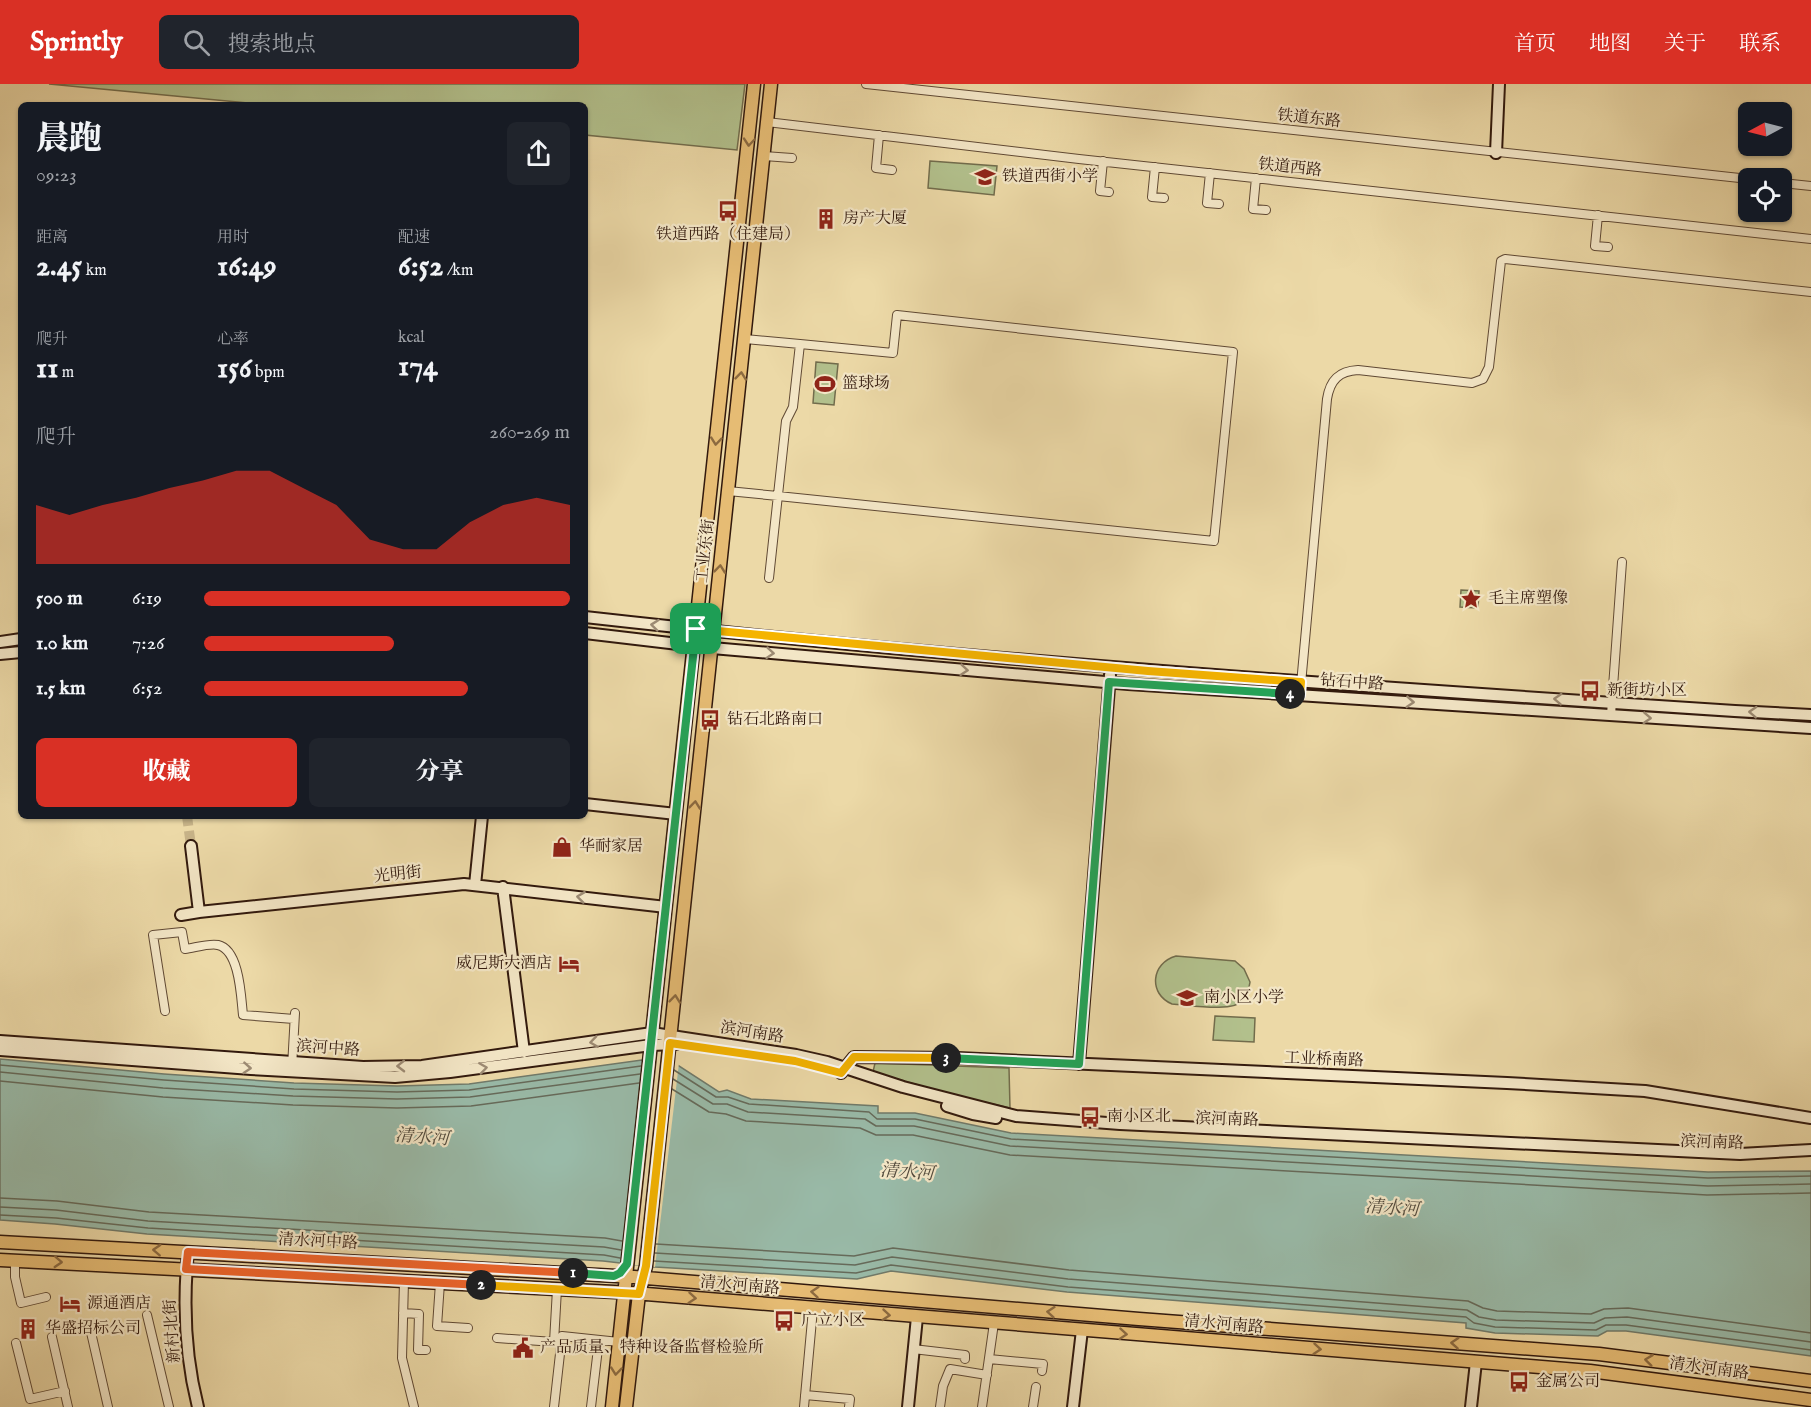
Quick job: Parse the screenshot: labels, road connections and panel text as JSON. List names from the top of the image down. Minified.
{"streets":{"main road":["工业东街","钻石中路","光明街","滨河南路","滨河中路","工业桥南路","清水河中路","清水河南路","新村北街"],"street":["铁道东路","铁道西路"]},"crossings":[["铁道西路","工业东街"],["工业东街","钻石中路"],["工业东街","光明街"],["工业东街","滨河南路"],["工业东街","滨河中路"],["工业东街","清水河中路"],["工业东街","清水河南路"],["滨河南路","滨河中路"],["滨河南路","工业桥南路"],["清水河中路","清水河南路"],["清水河中路","新村北街"]],"water":["清水河"],"places":{"school or university":["铁道西街小学","南小区小学"],"bus stop":["铁道西路（住建局）","新街坊小区","钻石北路南口","南小区北","广立小区","金属公司"],"building":["房产大厦","华盛招标公司"],"sports":["篮球场"],"place":["毛主席塑像"],"shop":["华耐家居"],"hotel":["威尼斯大酒店","源通酒店"],"public building":["产品质量、特种设备监督检验所"]},"north":"left","page":{"header":"Sprintly","search":"搜索地点","nav":["首页","地图","关于","联系"],"heading":["晨跑","09:23"],"stats":[["距离","2.45 km"],["用时","16:49"],["配速","6:52 /km"],["爬升","11 m"],["心率","156 bpm"],["kcal","174"]],"chart":["爬升","260–269 m"],"list":[{"name":"500 m","note":"6:19"},{"name":"1.0 km","note":"7:26"},{"name":"1.5 km","note":"6:52"}],"pins":["4","3","1","2"],"buttons":["收藏","分享"]}}
